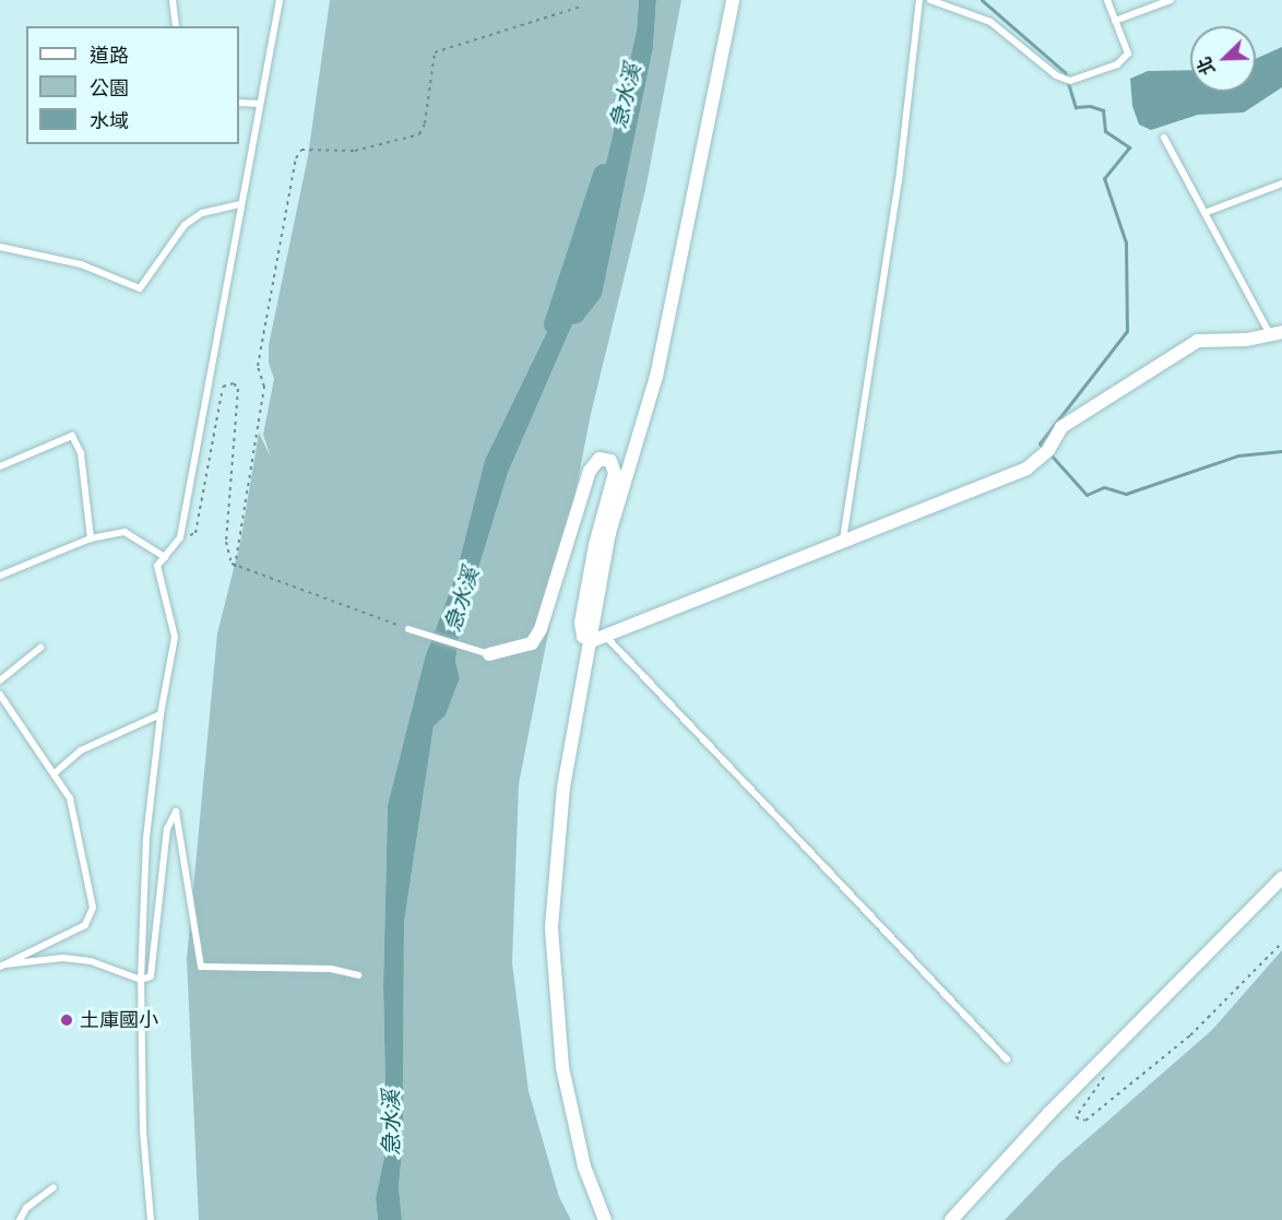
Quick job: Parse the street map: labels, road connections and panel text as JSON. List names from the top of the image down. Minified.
{"water":["急水溪"],"places":["土庫國小"],"legend":["道路","公園","水域"],"north":"bottom left"}
